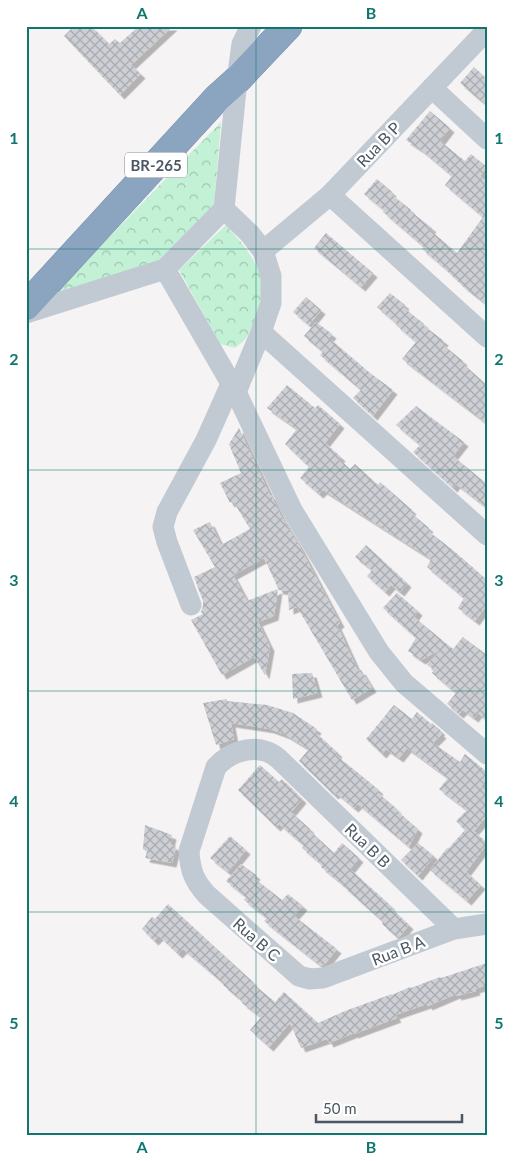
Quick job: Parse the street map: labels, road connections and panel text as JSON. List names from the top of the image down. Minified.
{"streets":{"highway":["BR-265"],"street":["Rua B P","Rua B B","Rua B C","Rua B A"]},"crossings":[["Rua B B","Rua B C"],["Rua B B","Rua B A"],["Rua B C","Rua B A"]],"scale_bar":"50 m","grid":{"columns":["A","B"],"rows":["1","2","3","4","5"]}}
